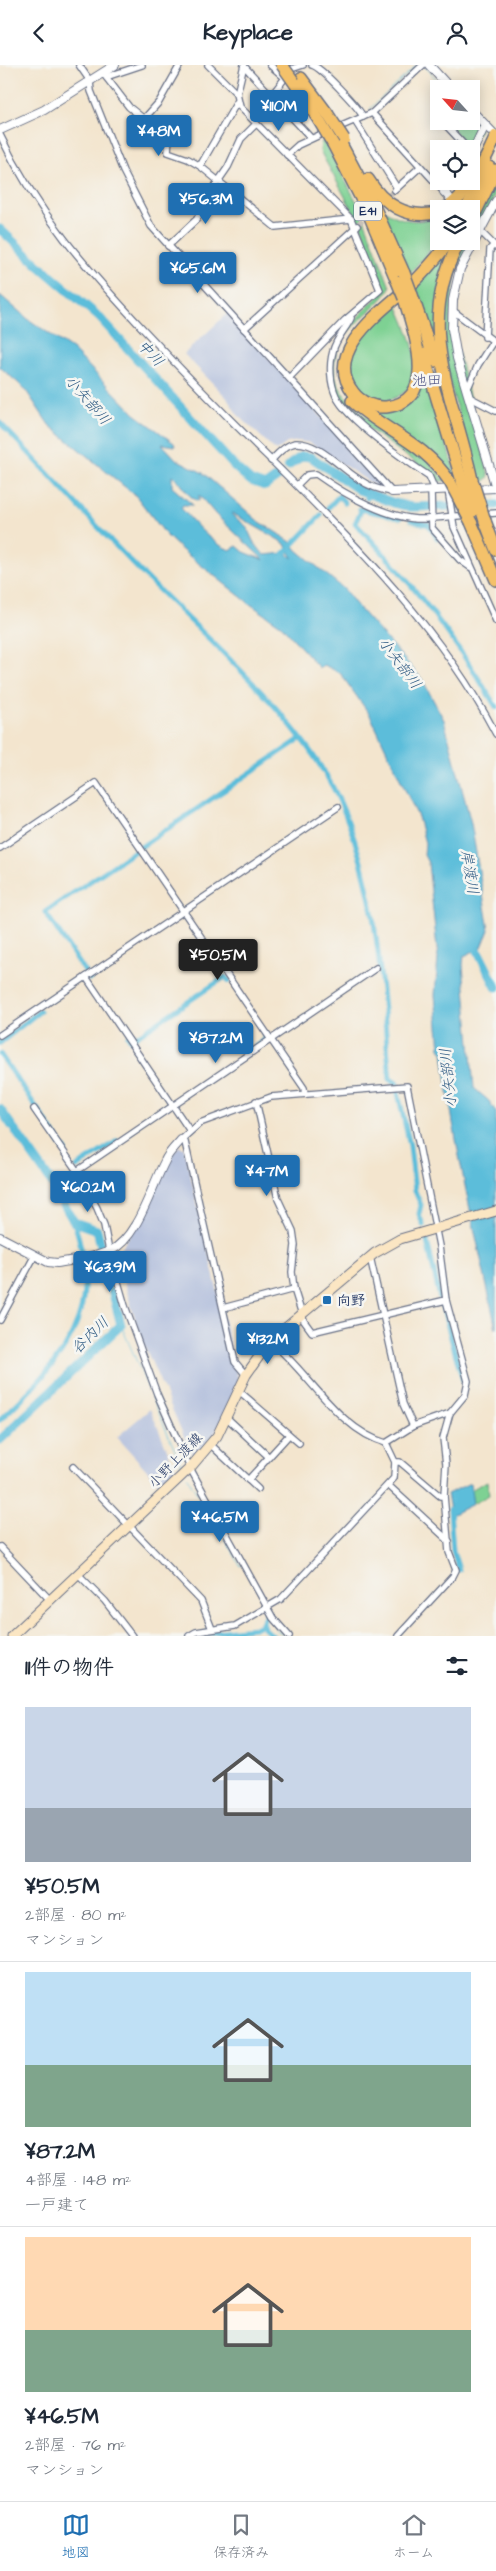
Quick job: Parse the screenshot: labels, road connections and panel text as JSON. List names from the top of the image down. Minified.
{"streets":{"highway":["E41"],"main road":["小野上渡線"]},"districts":["池田"],"water":["中川","小矢部川","岸渡川","谷内川"],"places":{"transit":["向野"]},"north":"top left","page":{"header":"Keyplace","price":["¥110M","¥48M","¥56.3M","¥65.6M","¥50.5M","¥87.2M","¥47M","¥60.2M","¥63.9M","¥132M","¥46.5M"],"heading":"11件の物件","list":[{"name":"¥50.5M","note":"2部屋 · 80 m² · マンション"},{"name":"¥87.2M","note":"4部屋 · 148 m² · 一戸建て"},{"name":"¥46.5M","note":"2部屋 · 76 m² · マンション"}],"tabs":["地図","保存済み","ホーム"]}}
